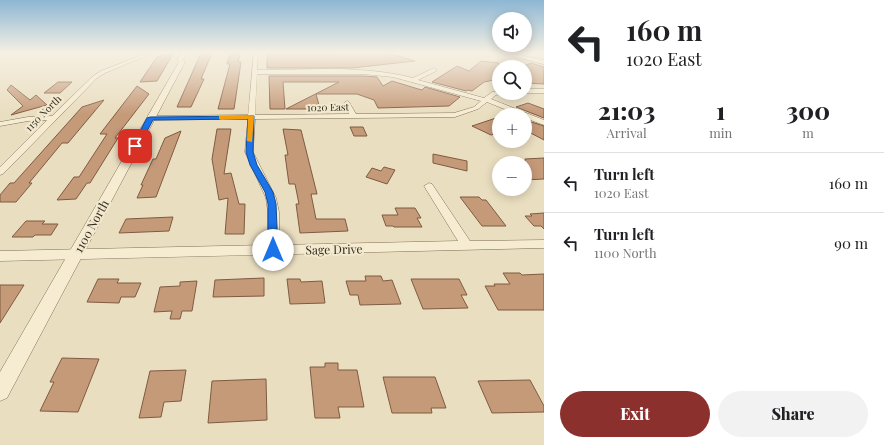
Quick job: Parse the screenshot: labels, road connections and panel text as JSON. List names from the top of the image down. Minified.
{"streets":{"street":["1020 East","1150 North","1100 North","Sage Drive"]},"crossings":[["1020 East","1100 North"],["1100 North","Sage Drive"]],"page":{"turn":["160 m","1020 East"],"map_buttons":["+","−"],"eta":["21:03","Arrival","1","min","300","m"],"list":[{"name":"Turn left","note":"1020 East","value":"160 m"},{"name":"Turn left","note":"1100 North","value":"90 m"}],"buttons":["Exit","Share"]}}
